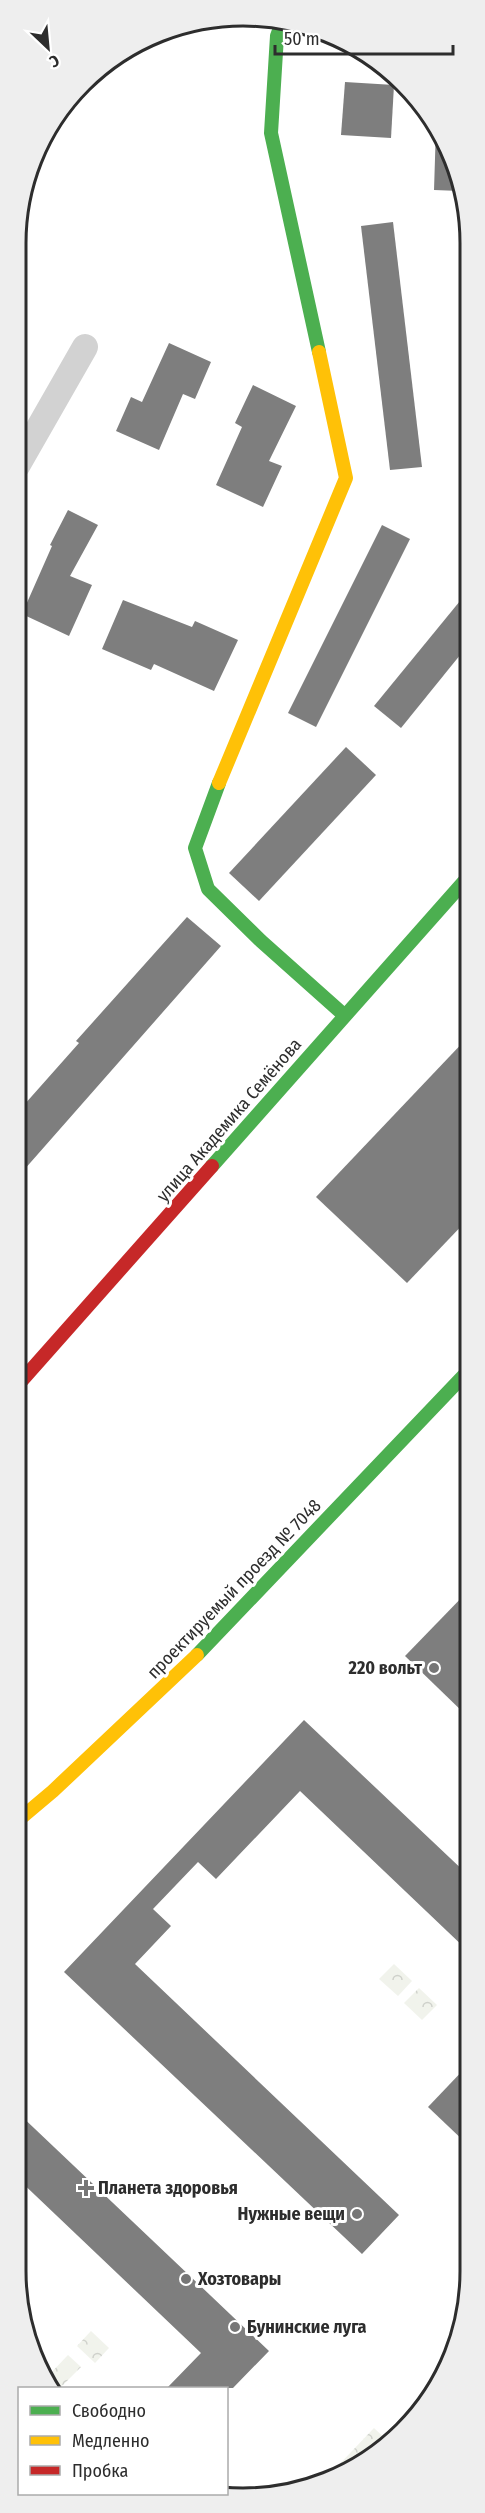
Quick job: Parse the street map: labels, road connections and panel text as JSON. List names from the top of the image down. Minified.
{"streets":{"street":["улица Академика Семёнова","проектируемый проезд № 7048"]},"places":{"other":["220 вольт","Нужные вещи","Хозтовары","Бунинские луга"],"health":["Планета здоровья"]},"legend":["Свободно","Медленно","Пробка"],"scale_bar":"50 m","north":"bottom right"}
